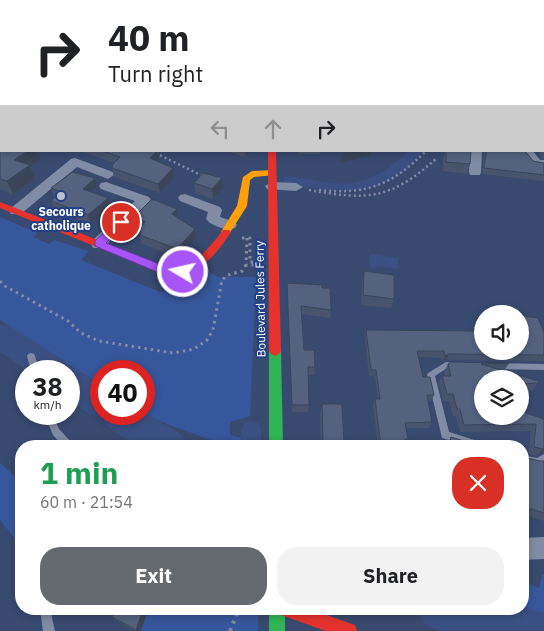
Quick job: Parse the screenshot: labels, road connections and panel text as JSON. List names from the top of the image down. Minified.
{"streets":{"street":["Boulevard Jules Ferry"]},"places":["Secours catholique"],"page":{"turn":["40 m","Turn right"],"speed":"38 km/h","limit":"40","heading":["1 min","60 m · 21:54"],"buttons":["Exit","Share"]}}
